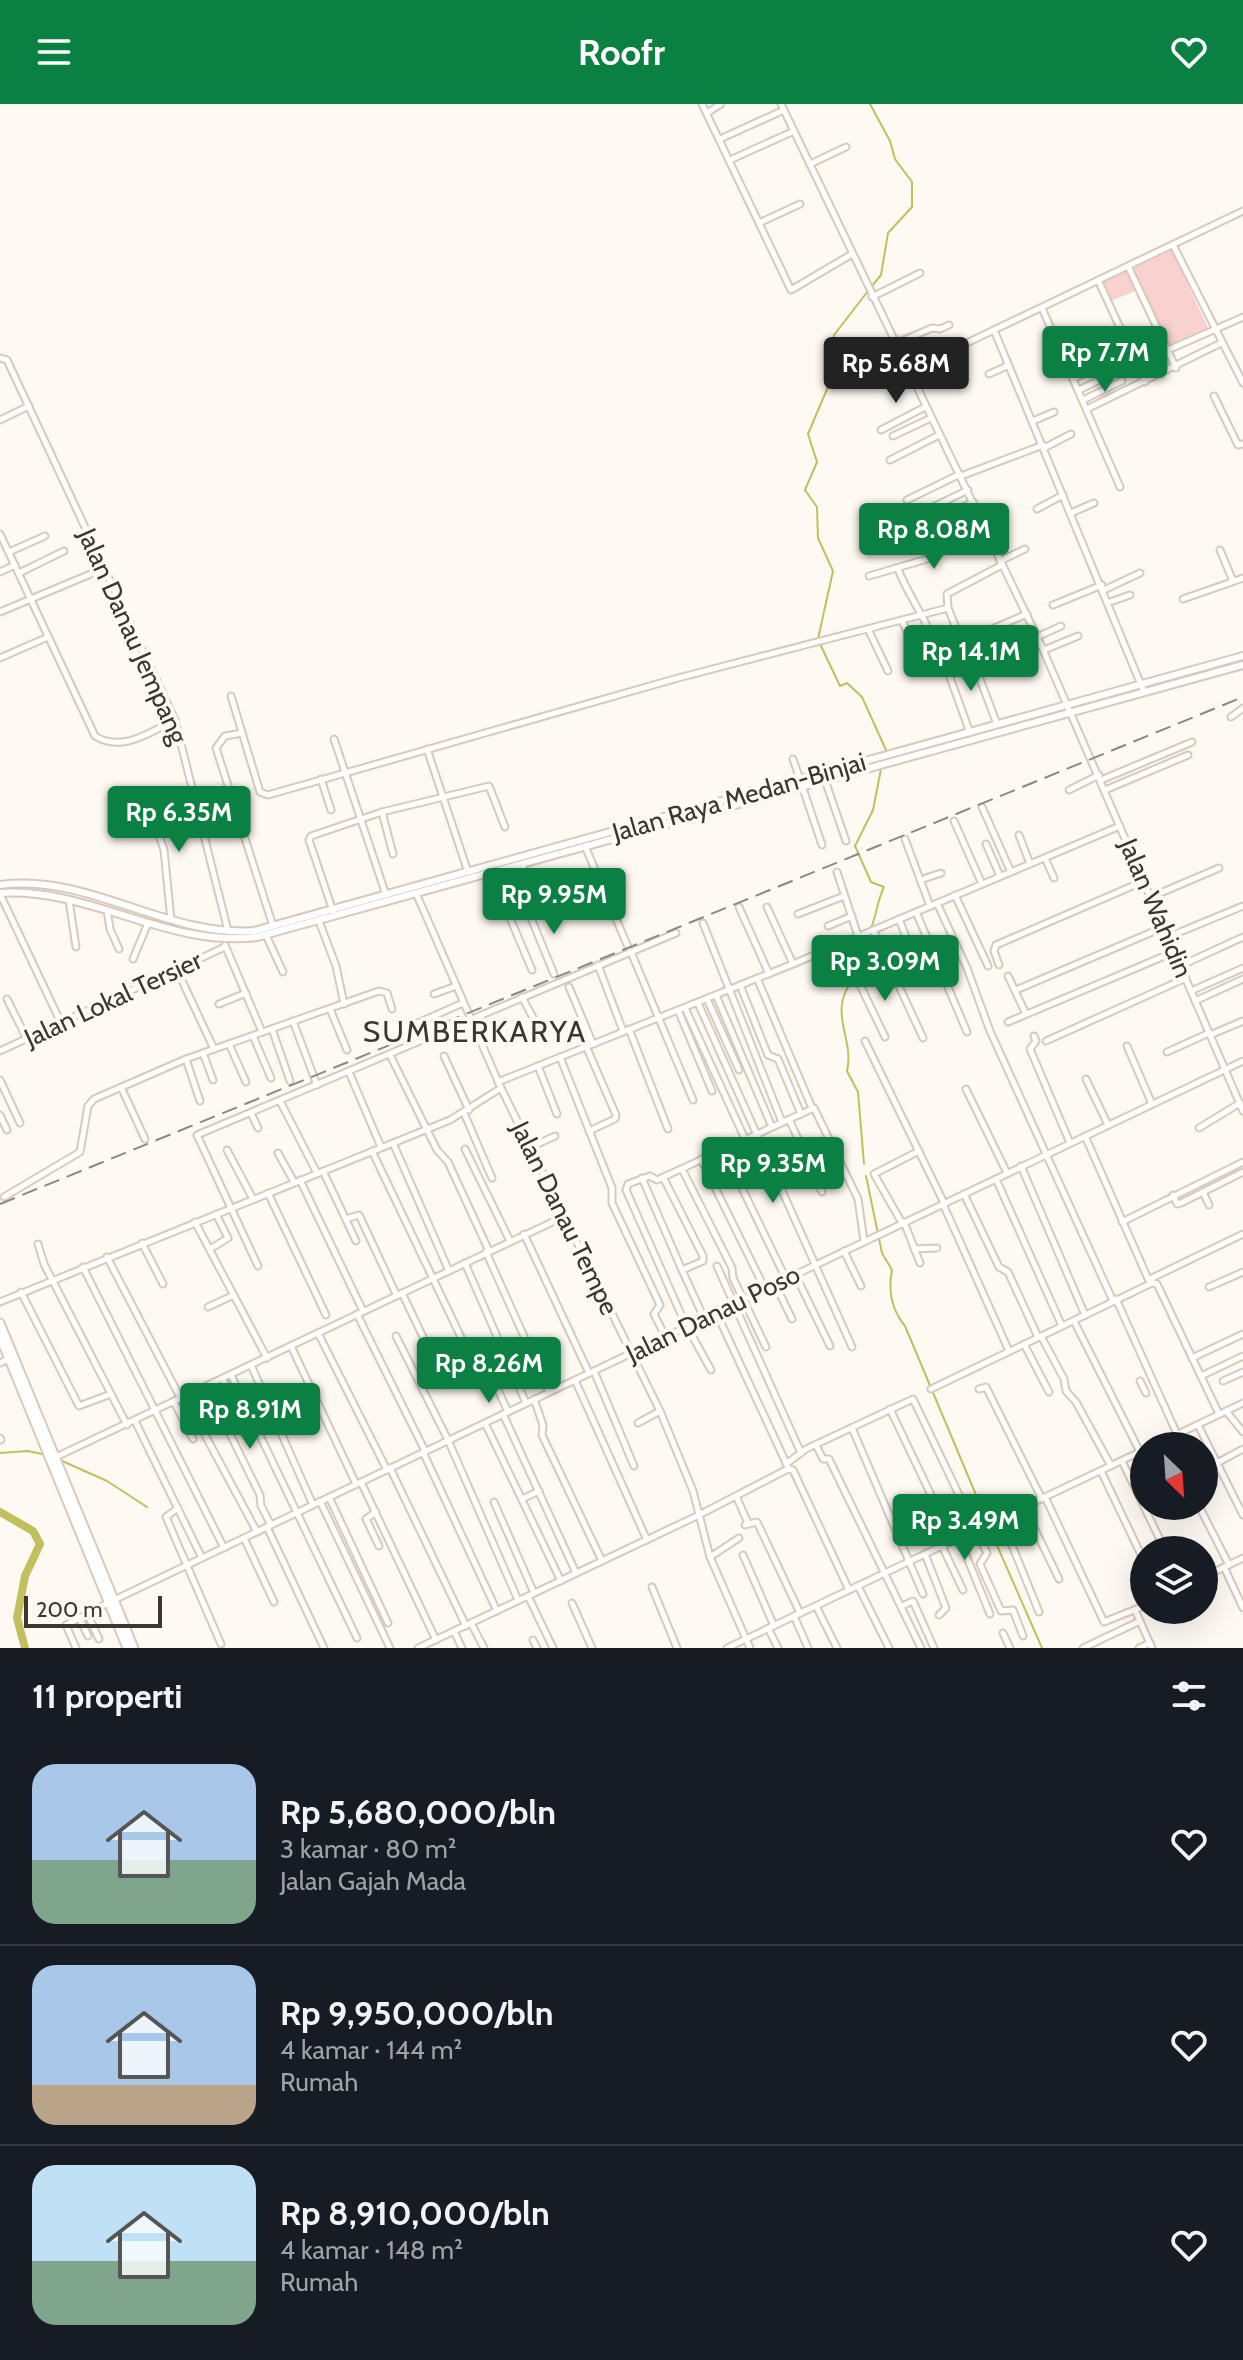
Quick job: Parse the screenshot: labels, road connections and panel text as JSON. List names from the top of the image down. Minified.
{"streets":{"main road":["Jalan Raya Medan-Binjai"],"street":["Jalan Danau Jempang","Jalan Wahidin","Jalan Lokal Tersier","Jalan Danau Tempe","Jalan Danau Poso"]},"crossings":[["Jalan Danau Jempang","Jalan Raya Medan-Binjai"],["Jalan Danau Jempang","Jalan Lokal Tersier"],["Jalan Raya Medan-Binjai","Jalan Wahidin"],["Jalan Raya Medan-Binjai","Jalan Lokal Tersier"],["Jalan Raya Medan-Binjai","Jalan Danau Tempe"],["Jalan Wahidin","Jalan Danau Poso"],["Jalan Danau Tempe","Jalan Danau Poso"]],"districts":["SUMBERKARYA"],"scale_bar":"200 m","north":"bottom right","page":{"header":"Roofr","price":["Rp 7.7M","Rp 5.68M","Rp 8.08M","Rp 14.1M","Rp 6.35M","Rp 9.95M","Rp 3.09M","Rp 9.35M","Rp 8.26M","Rp 8.91M","Rp 3.49M"],"scale":"200 m","heading":"11 properti","list":[{"name":"Rp 5,680,000/bln","note":"3 kamar · 80 m² · Jalan Gajah Mada"},{"name":"Rp 9,950,000/bln","note":"4 kamar · 144 m² · Rumah"},{"name":"Rp 8,910,000/bln","note":"4 kamar · 148 m² · Rumah"}]}}
